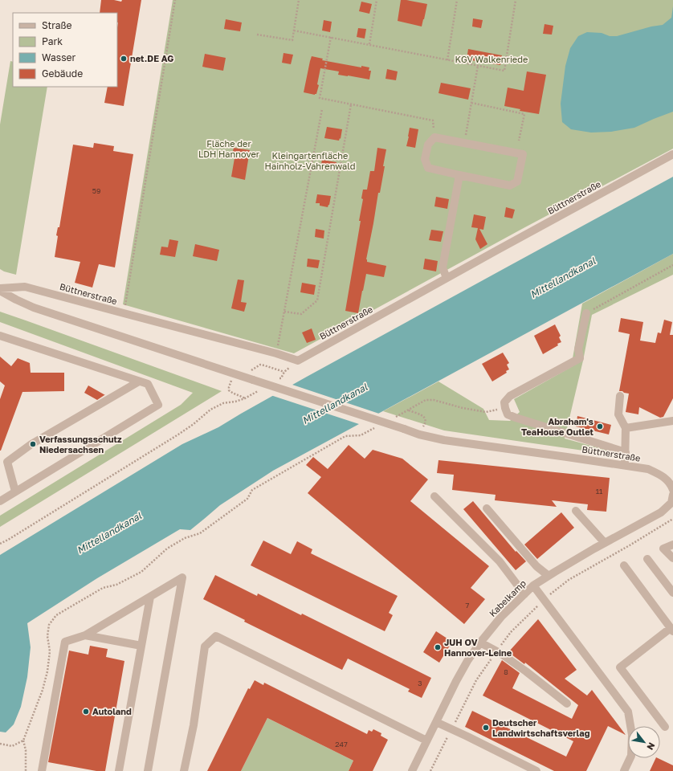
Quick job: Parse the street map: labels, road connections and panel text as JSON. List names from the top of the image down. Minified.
{"streets":{"street":["Büttnerstraße","Kabelkamp"]},"water":["Mittellandkanal"],"parks":["KGV Walkenriede","Fläche der LDH Hannover","Kleingartenfläche Hainholz-Vahrenwald"],"places":["net.DE AG","Abraham's TeaHouse Outlet","Verfassungsschutz Niedersachsen","JUH OV Hannover-Leine","Autoland","Deutscher Landwirtschaftsverlag"],"house_numbers":["59","11","7","8","3","247"],"legend":["Straße","Park","Wasser","Gebäude"],"north":"bottom right"}
